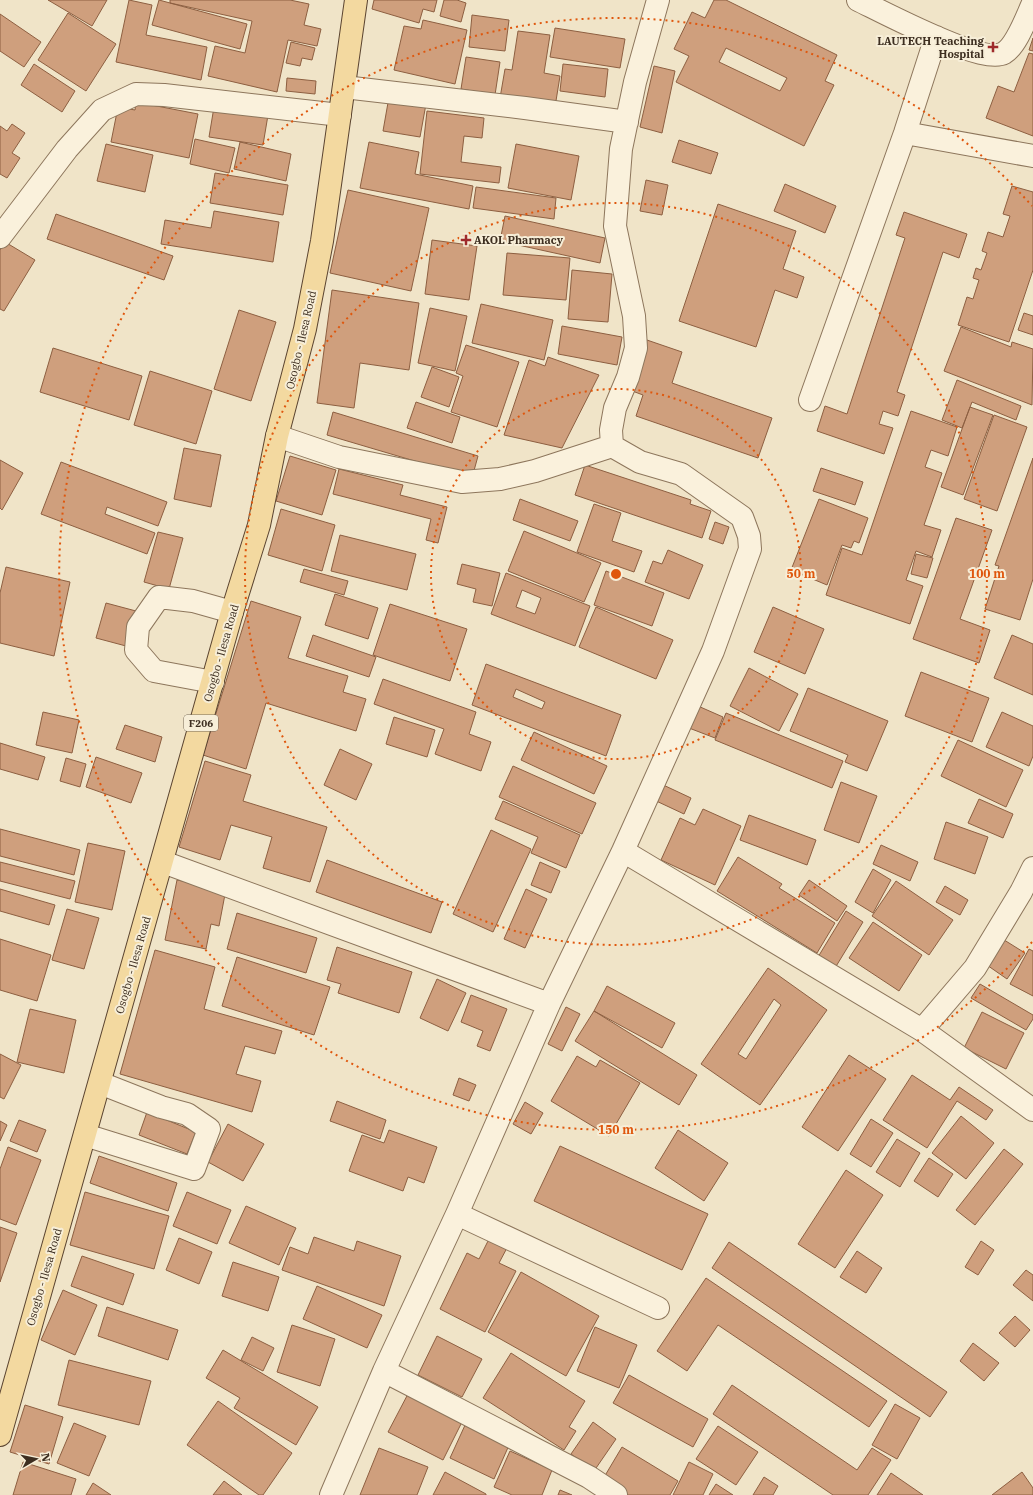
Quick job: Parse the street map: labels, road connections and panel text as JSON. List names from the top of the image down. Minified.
{"streets":{"main road":["Osogbo - Ilesa Road","F206"]},"places":{"health":["LAUTECH Teaching Hospital","AKOL Pharmacy"]},"north":"right","rings":["50 m","100 m","150 m"]}
